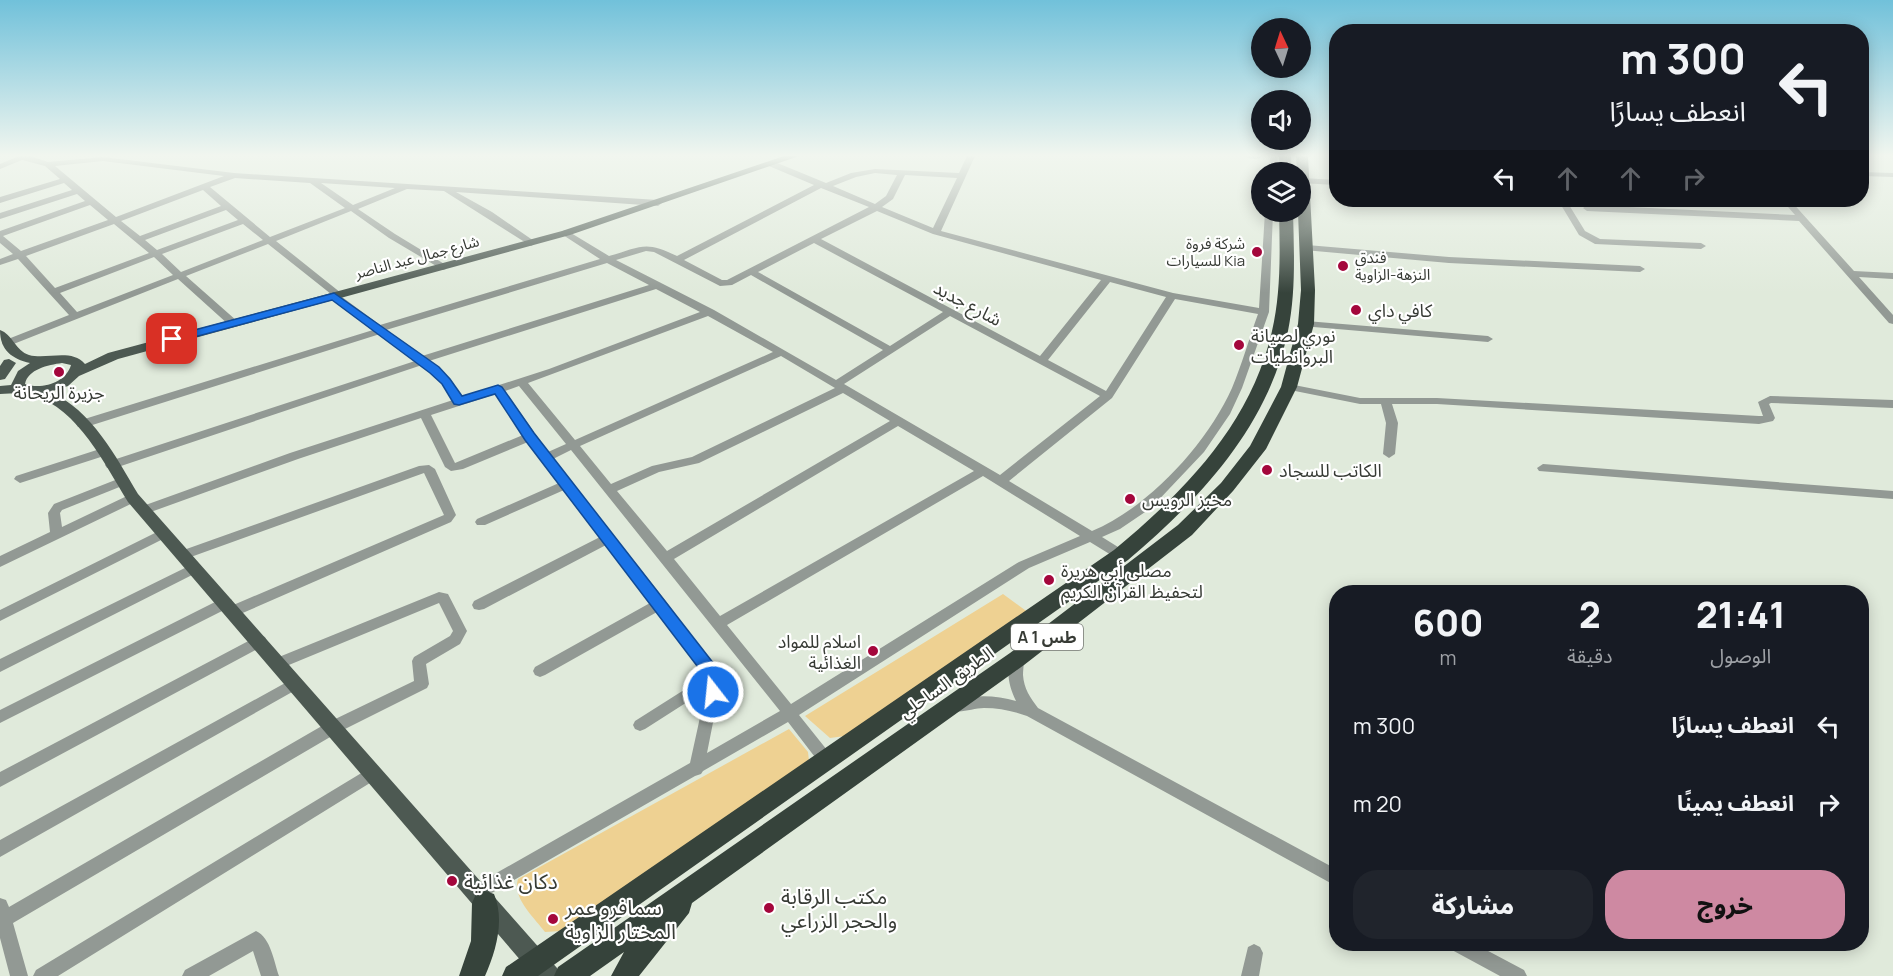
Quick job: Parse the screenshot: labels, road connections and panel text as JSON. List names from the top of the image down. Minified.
{"streets":{"highway":["A 1 طس","الطريق الساحلي"],"main road":["شارع جمال عبد الناصر"],"street":["شارع جديد"]},"places":["شركة فروة للسيارات Kia","فندق النزهة-الزاوية","كافي داي","نوري لصيانة البروانطيات","جزيرة الريحانة","الكاتب للسجاد","مخبز الرويس","مصلى أبي هريرة لتحفيظ القرآن الكريم","اسلام للمواد الغذائية","دكان غذائية","مكتب الرقابة والحجر الزراعي","سمافرو عمر المختار الزاوية"],"north":"top","page":{"turn":["300 m","انعطف يسارًا"],"eta":["21:41","الوصول","2","دقيقة","600","m"],"list":[{"name":"انعطف يسارًا","value":"300 m"},{"name":"انعطف يمينًا","value":"20 m"}],"buttons":["خروج","مشاركة"]}}
